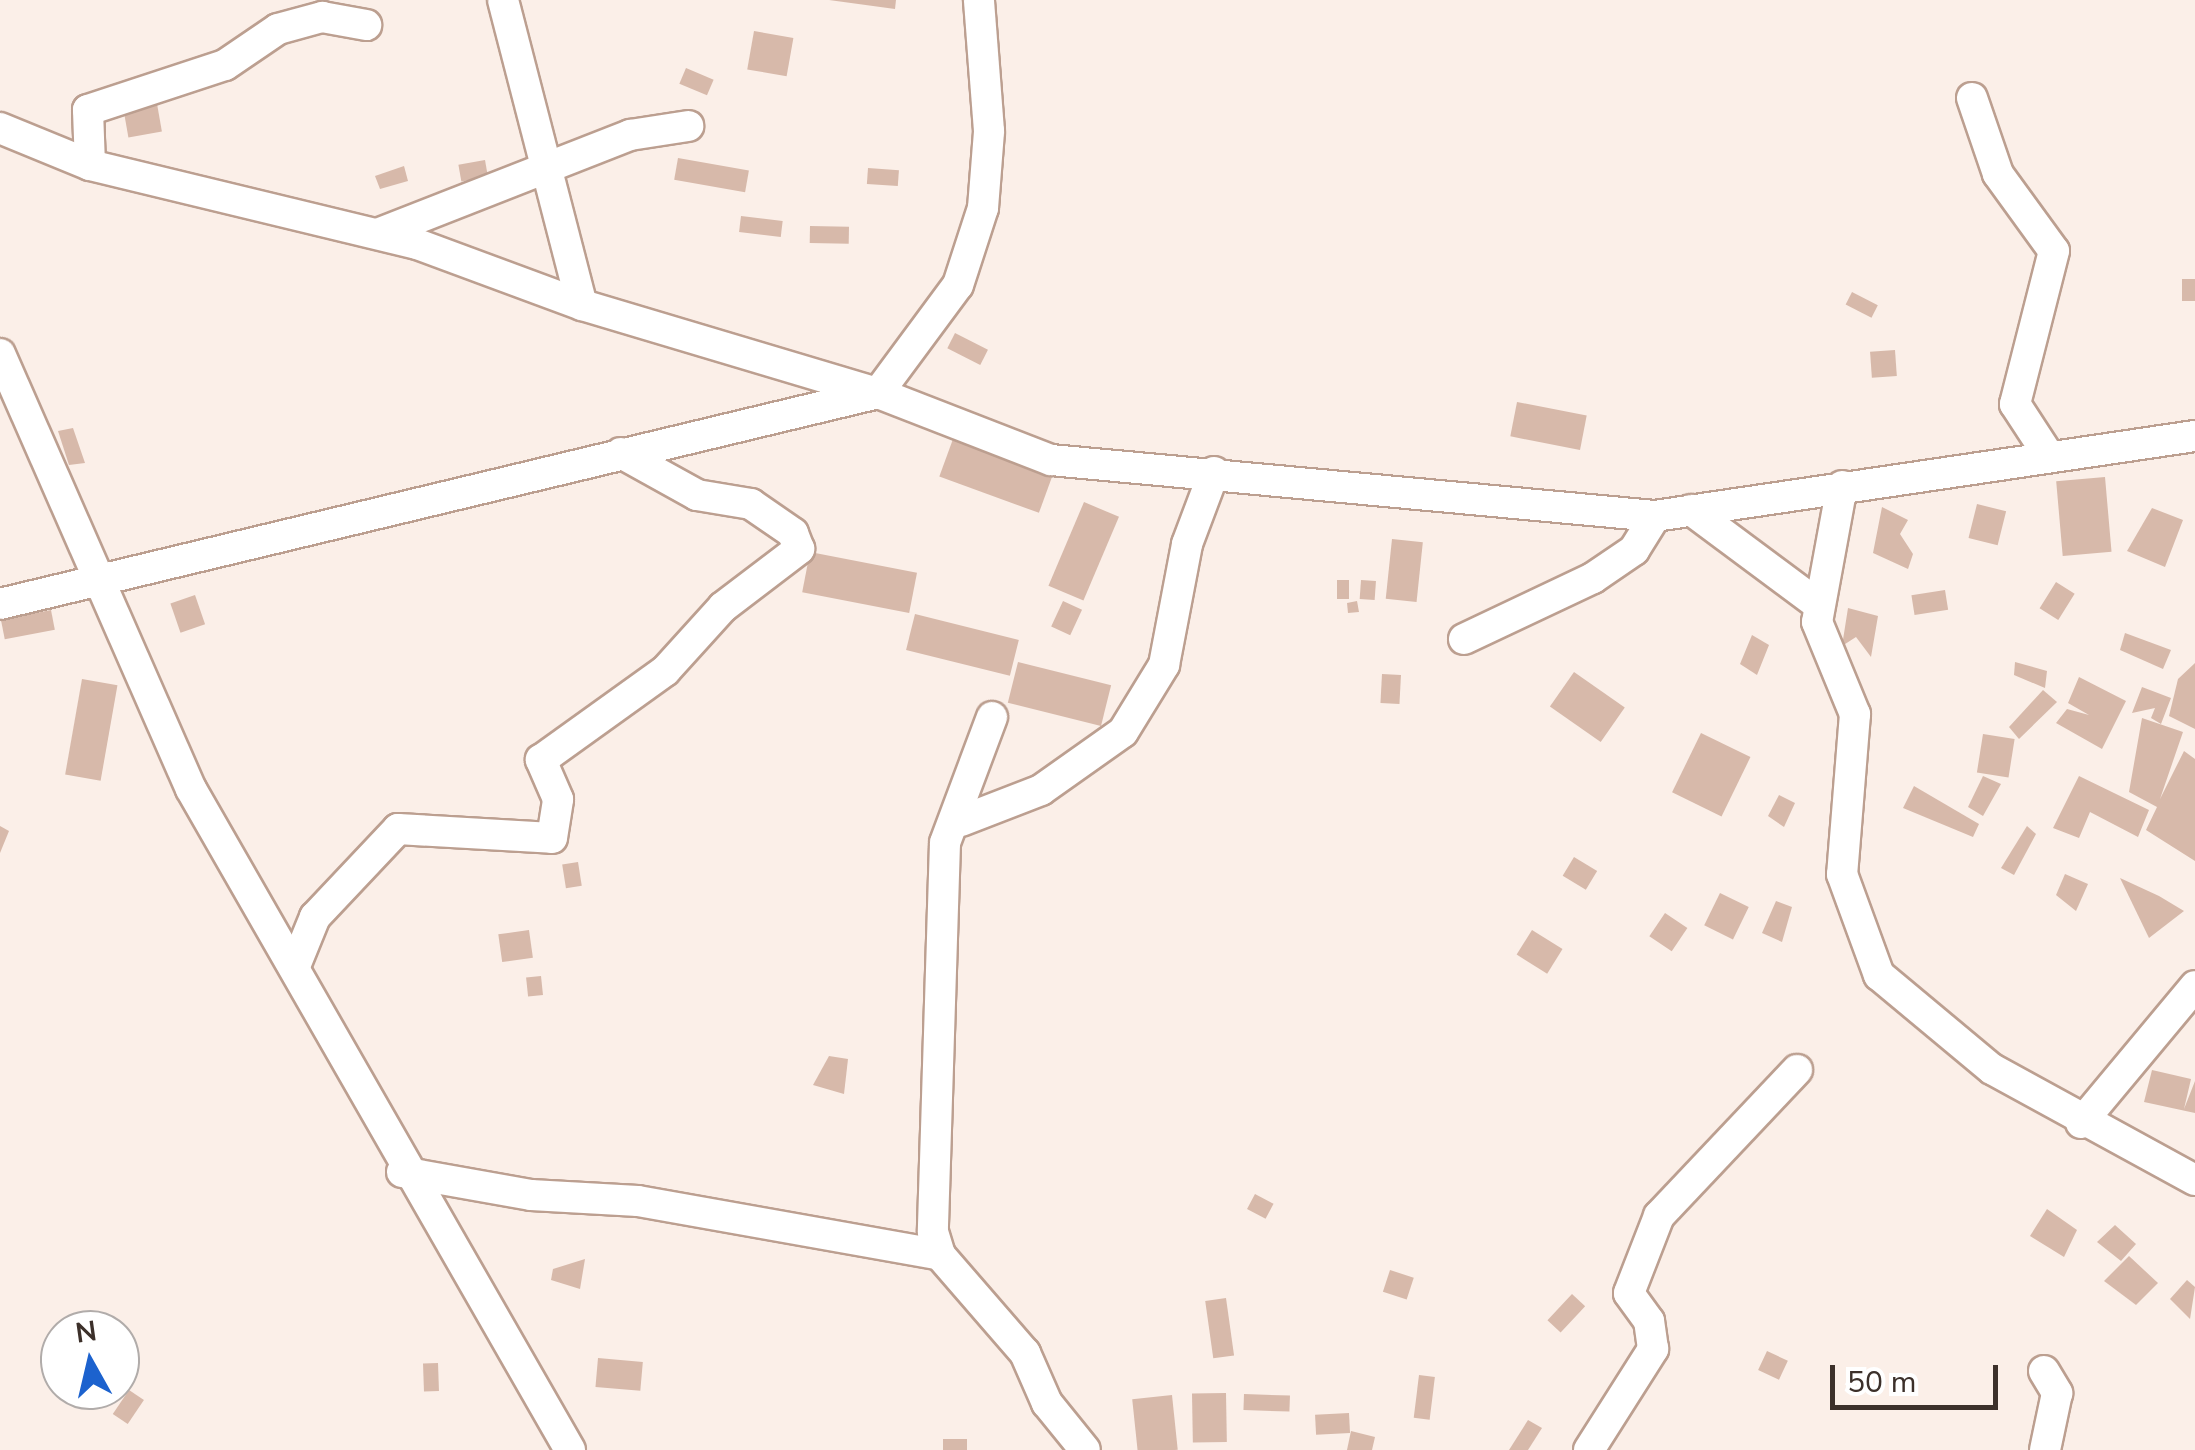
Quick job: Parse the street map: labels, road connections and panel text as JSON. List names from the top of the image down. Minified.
{"scale_bar":"50 m","north":"top"}
